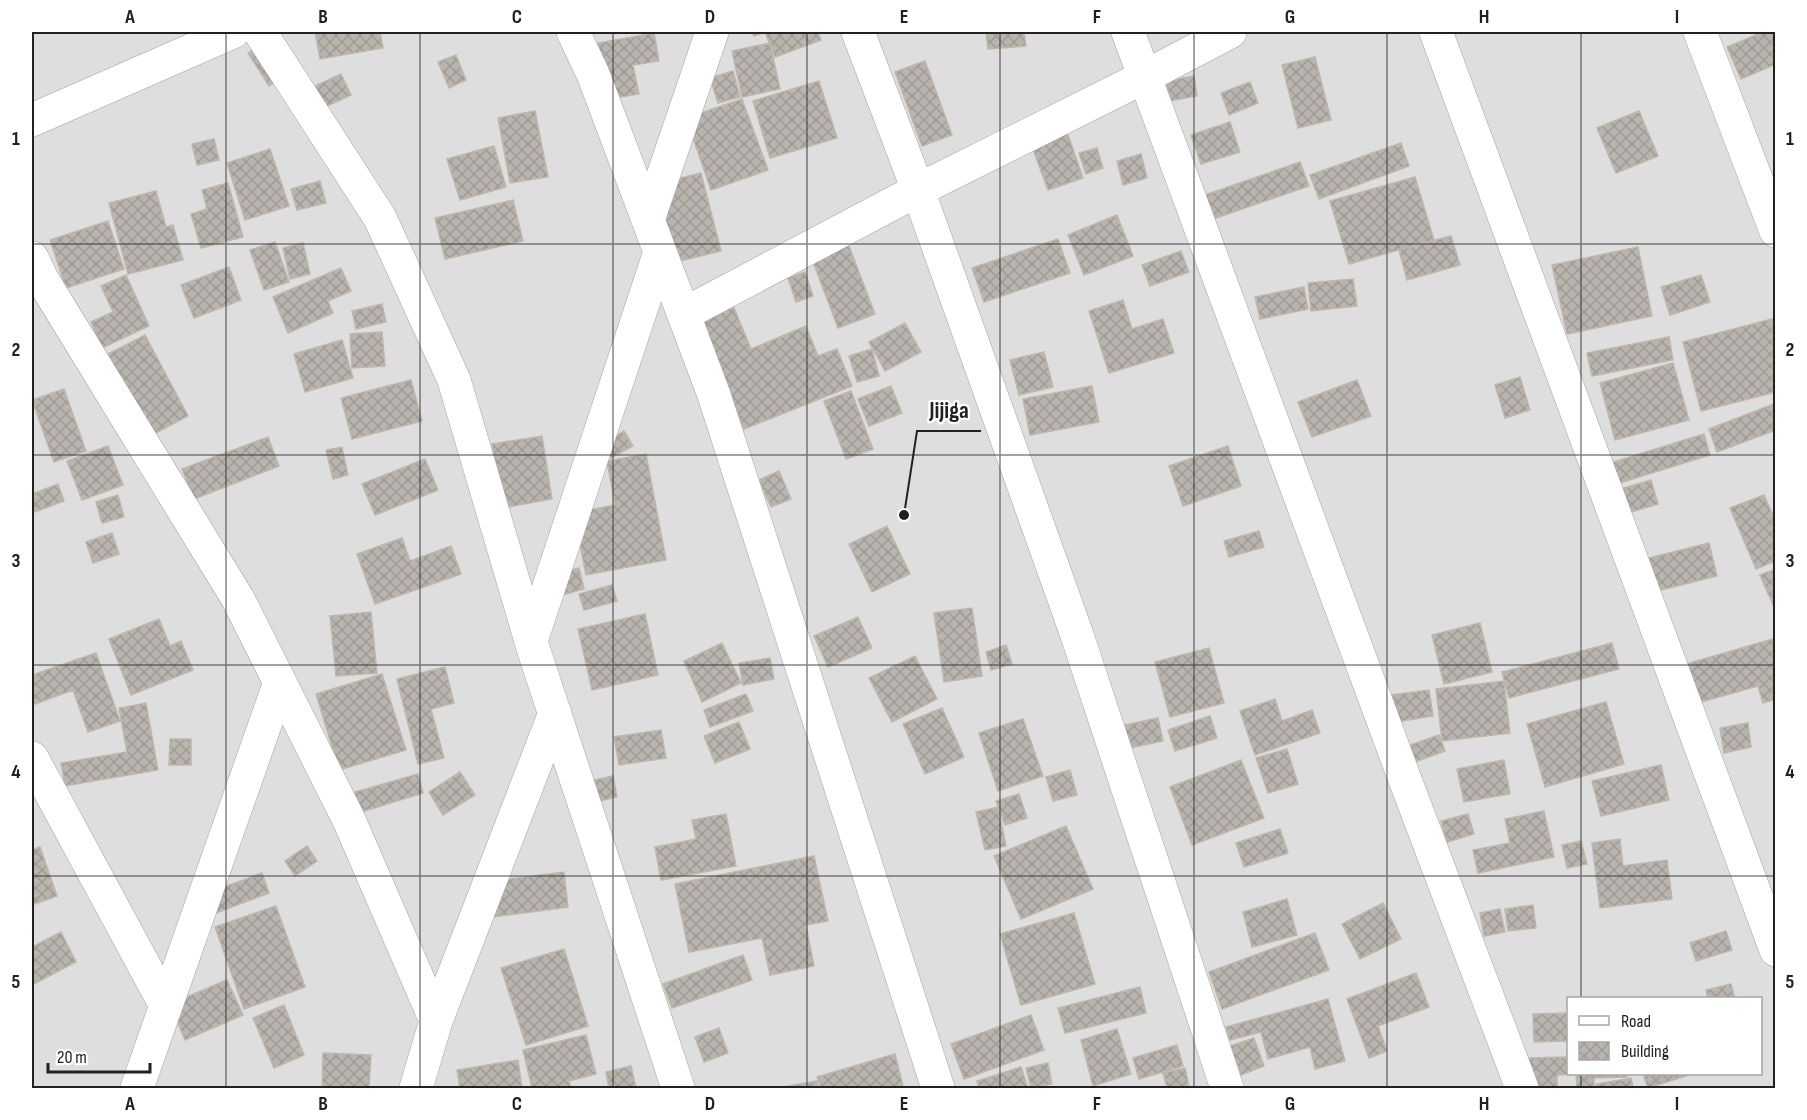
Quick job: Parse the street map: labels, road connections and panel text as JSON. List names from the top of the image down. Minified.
{"places":["Jijiga"],"legend":["Road","Building"],"scale_bar":"20 m","grid":{"columns":["A","B","C","D","E","F","G","H","I"],"rows":["1","2","3","4","5"]}}
